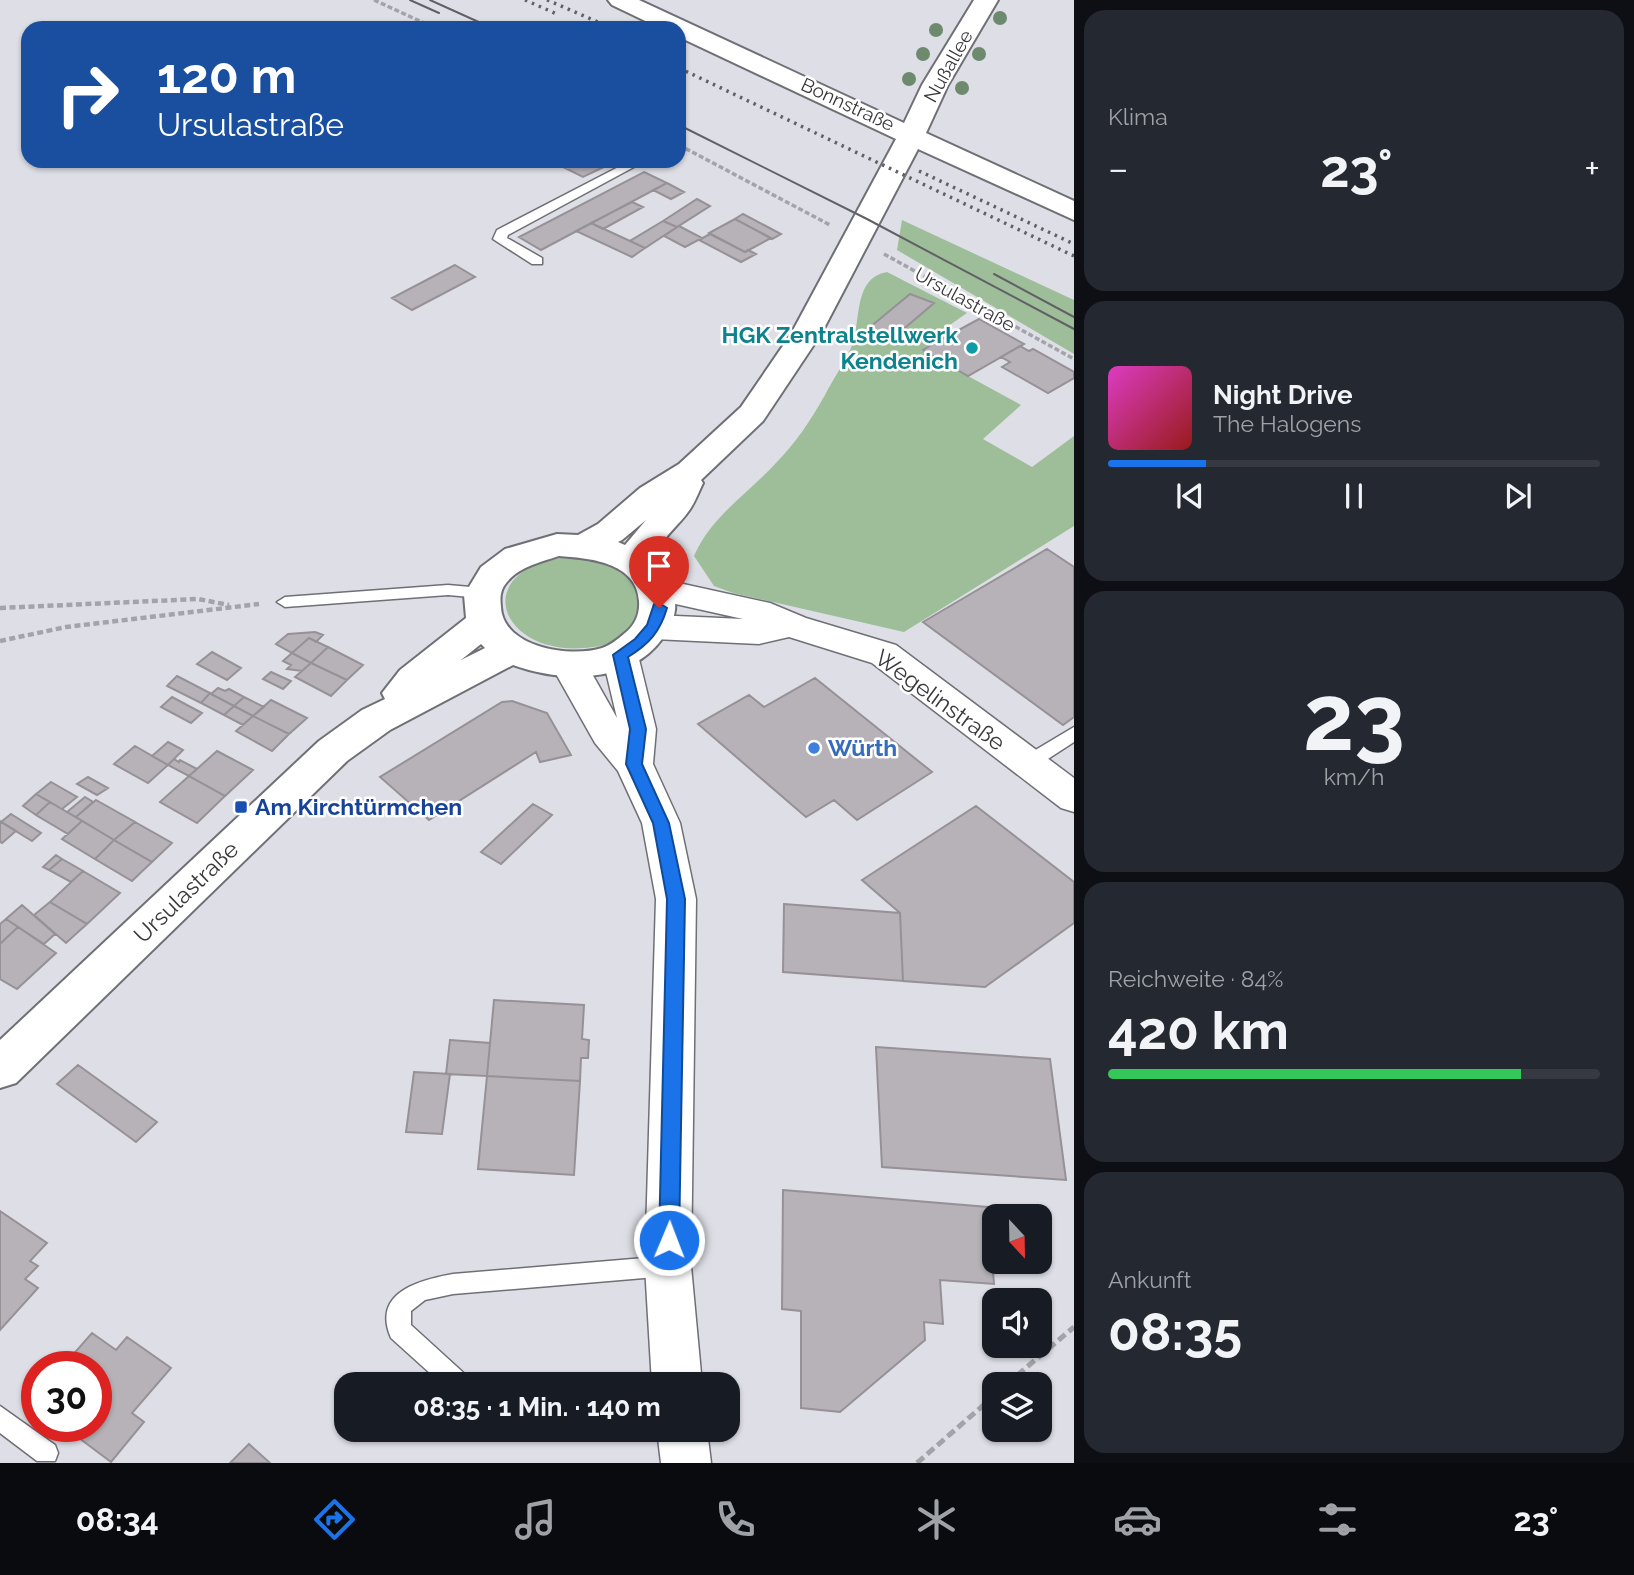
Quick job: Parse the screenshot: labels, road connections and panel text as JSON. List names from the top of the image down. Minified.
{"streets":{"street":["Nußallee","Bonnstraße","Ursulastraße","Wegelinstraße"]},"crossings":[["Nußallee","Bonnstraße"],["Nußallee","Ursulastraße"],["Bonnstraße","Ursulastraße"],["Ursulastraße","Wegelinstraße"]],"places":{"other":["HGK Zentralstellwerk Kendenich","Würth"],"transit":["Am Kirchtürmchen"]},"north":"bottom","page":{"tile":["Klima",["23","km/h"],["Reichweite · 84%","420 km"],["Ankunft","08:35"]],"turn":["120 m","Ursulastraße"],"heat":["−","23°","+"],"song":["Night Drive","The Halogens"],"limit":"30","trip":"08:35 · 1 Min. · 140 m","tabs":["08:34","23°"]}}
